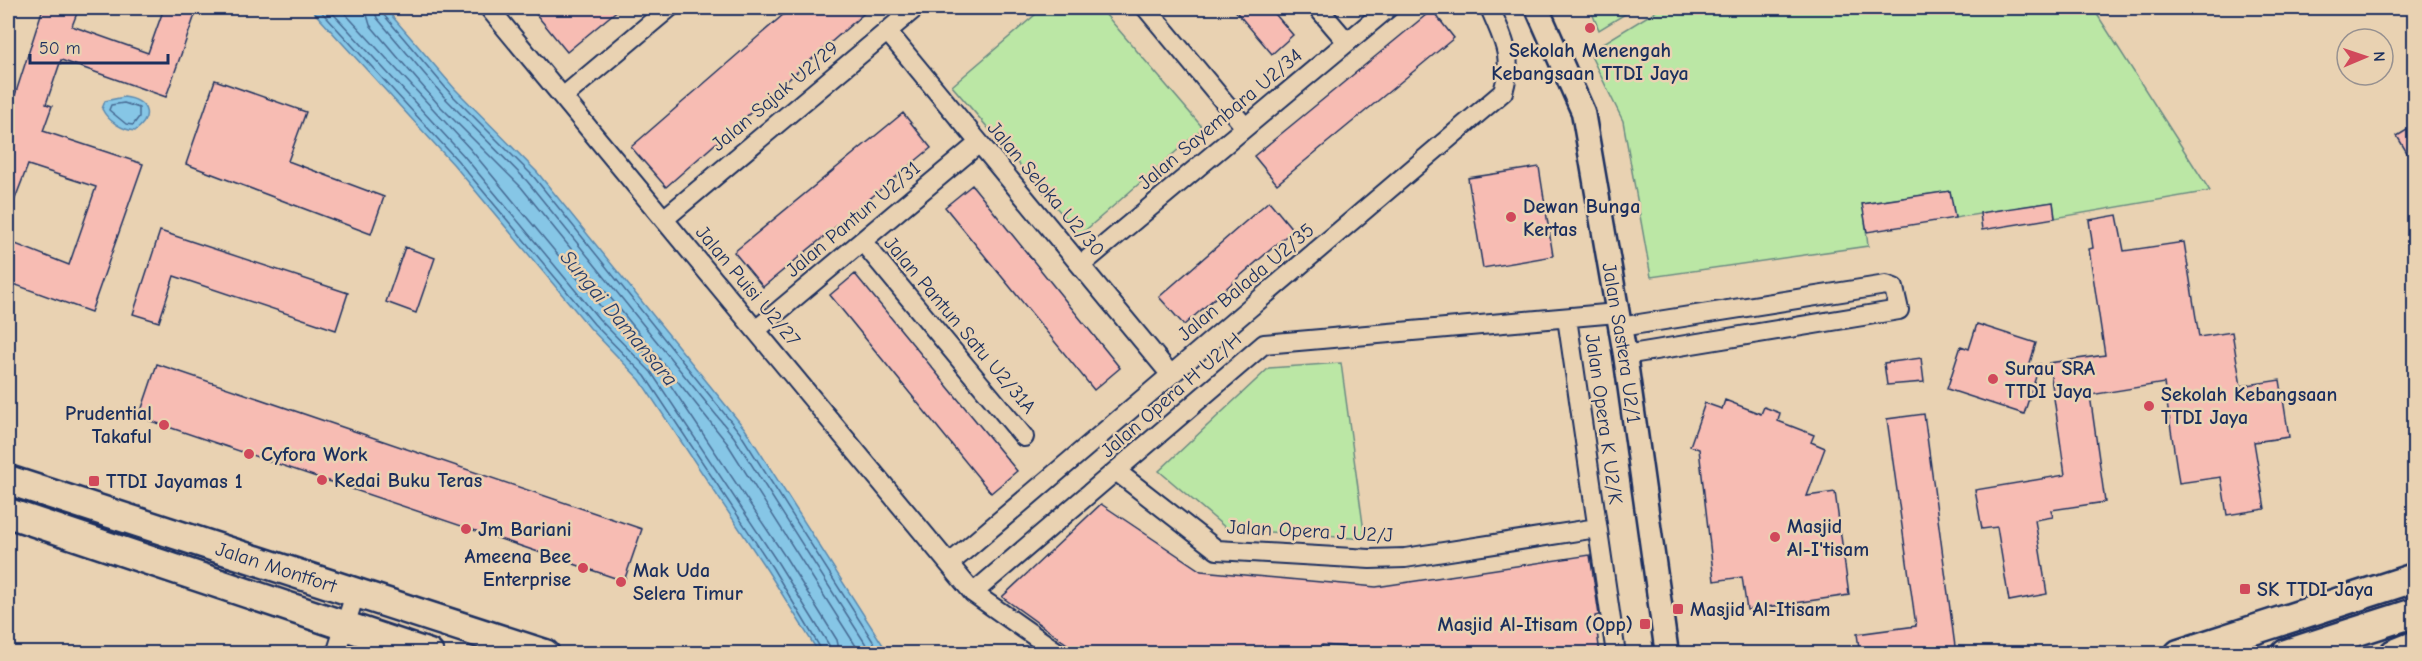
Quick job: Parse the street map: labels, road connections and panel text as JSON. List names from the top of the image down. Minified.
{"streets":{"main road":["Jalan Montfort"],"street":["Jalan Sajak U2/29","Jalan Sayembara U2/34","Jalan Seloka U2/30","Jalan Pantun U2/31","Jalan Balada U2/35","Jalan Puisi U2/27","Jalan Pantun Satu U2/31A","Jalan Sastera U2/1","Jalan Opera H U2/H","Jalan Opera K U2/K","Jalan Opera J U2/J"]},"crossings":[["Jalan Sajak U2/29","Jalan Seloka U2/30"],["Jalan Sajak U2/29","Jalan Puisi U2/27"],["Jalan Sayembara U2/34","Jalan Seloka U2/30"],["Jalan Seloka U2/30","Jalan Pantun U2/31"],["Jalan Seloka U2/30","Jalan Balada U2/35"],["Jalan Pantun U2/31","Jalan Puisi U2/27"],["Jalan Pantun U2/31","Jalan Pantun Satu U2/31A"],["Jalan Balada U2/35","Jalan Puisi U2/27"],["Jalan Puisi U2/27","Jalan Opera H U2/H"],["Jalan Sastera U2/1","Jalan Opera H U2/H"],["Jalan Opera H U2/H","Jalan Opera K U2/K"],["Jalan Opera H U2/H","Jalan Opera J U2/J"],["Jalan Opera K U2/K","Jalan Opera J U2/J"]],"water":["Sungai Damansara"],"places":{"other":["Sekolah Menengah Kebangsaan TTDI Jaya","Dewan Bunga Kertas","Surau SRA TTDI Jaya","Sekolah Kebangsaan TTDI Jaya","Prudential Takaful","Cyfora Work","Kedai Buku Teras","Jm Bariani","Masjid Al-I'tisam","Ameena Bee Enterprise","Mak Uda Selera Timur"],"transit":["TTDI Jayamas 1","SK TTDI Jaya","Masjid Al-Itisam","Masjid Al-Itisam (Opp)"]},"scale_bar":"50 m","north":"right"}
